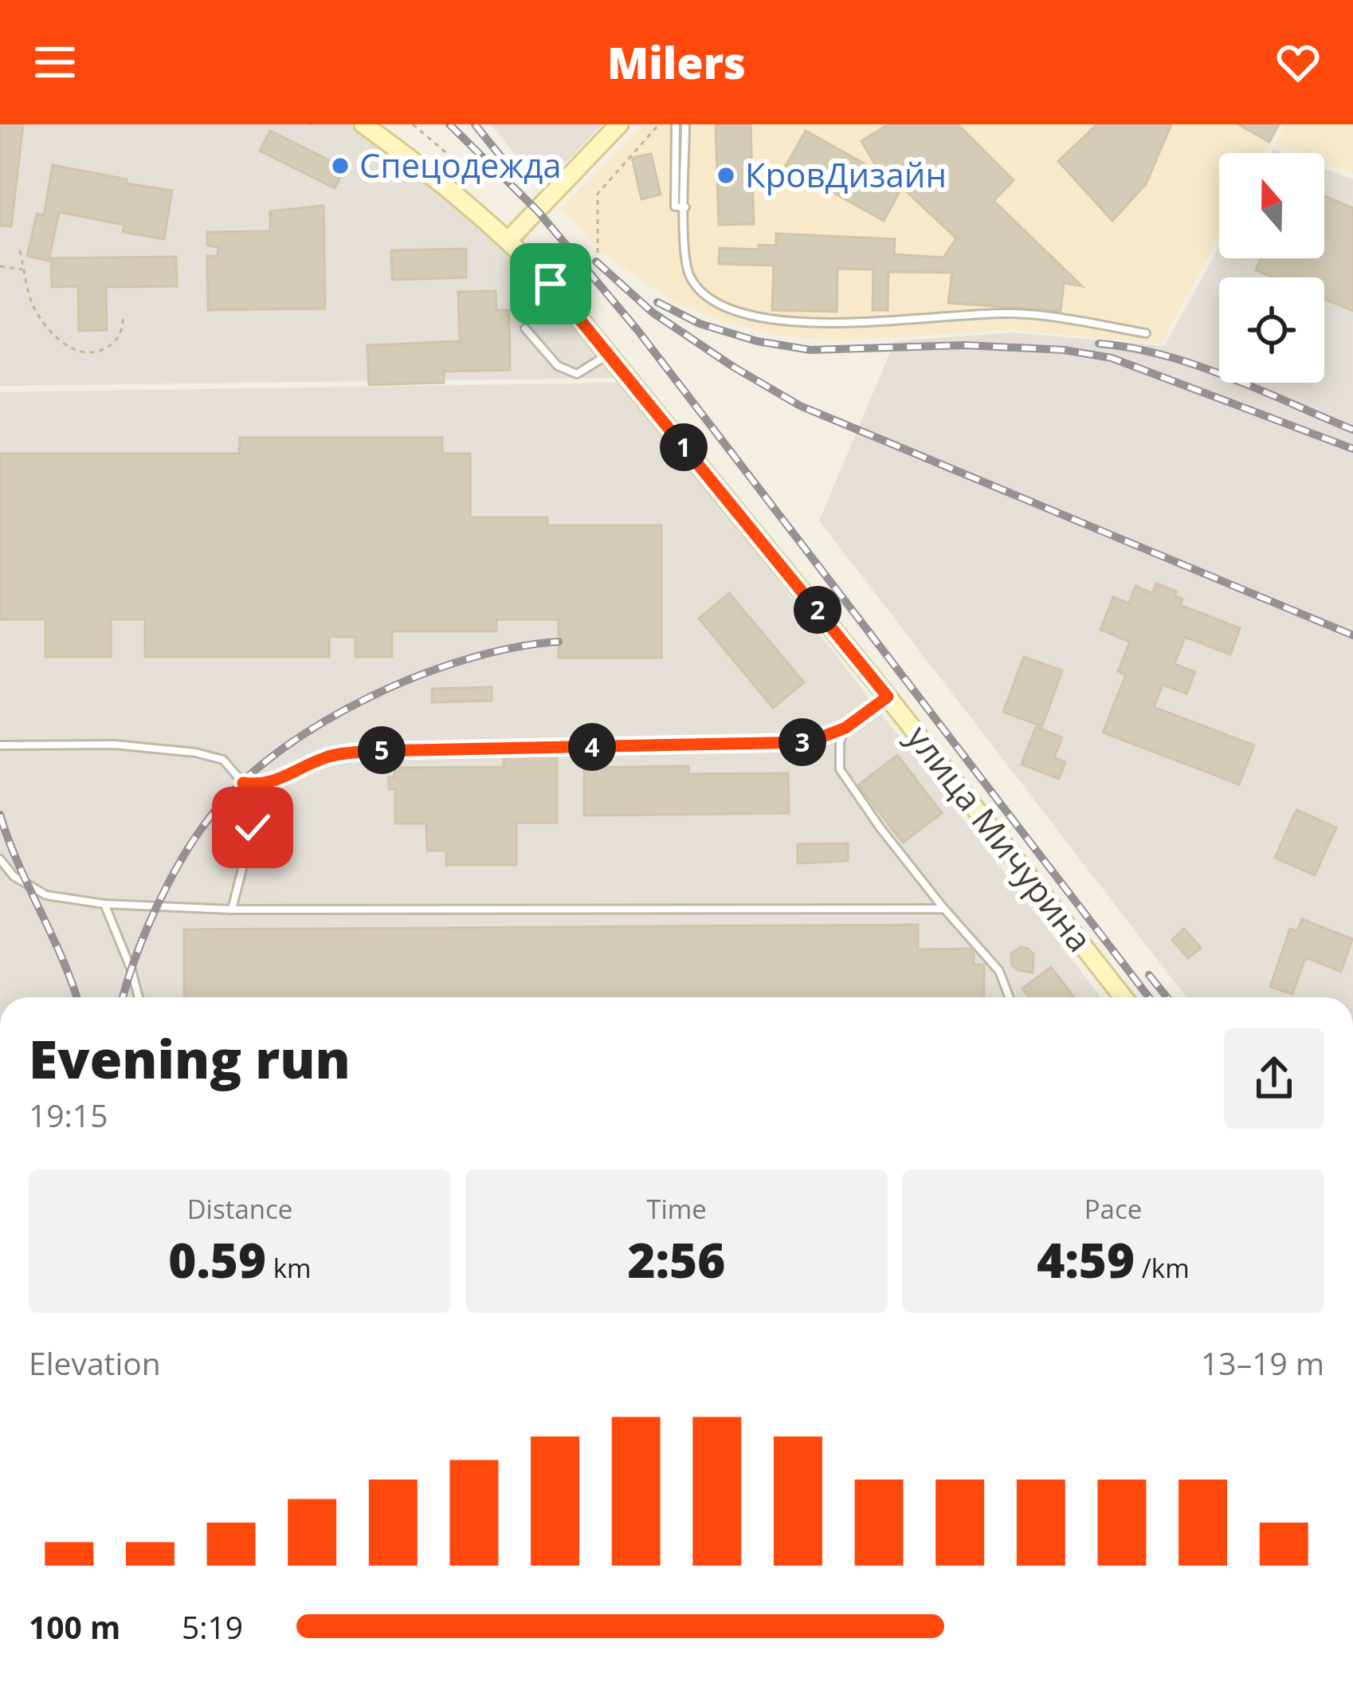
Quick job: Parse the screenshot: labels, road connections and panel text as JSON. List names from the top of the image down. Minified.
{"streets":{"street":["улица Мичурина"]},"places":["Спецодежда","КровДизайн"],"north":"top","page":{"header":"Milers","pins":["1","2","3","4","5"],"heading":["Evening run","19:15"],"stats":[["Distance","0.59 km"],["Time","2:56"],["Pace","4:59 /km"]],"chart":["Elevation","13–19 m"],"list":[{"name":"100 m","note":"5:19"}]}}
